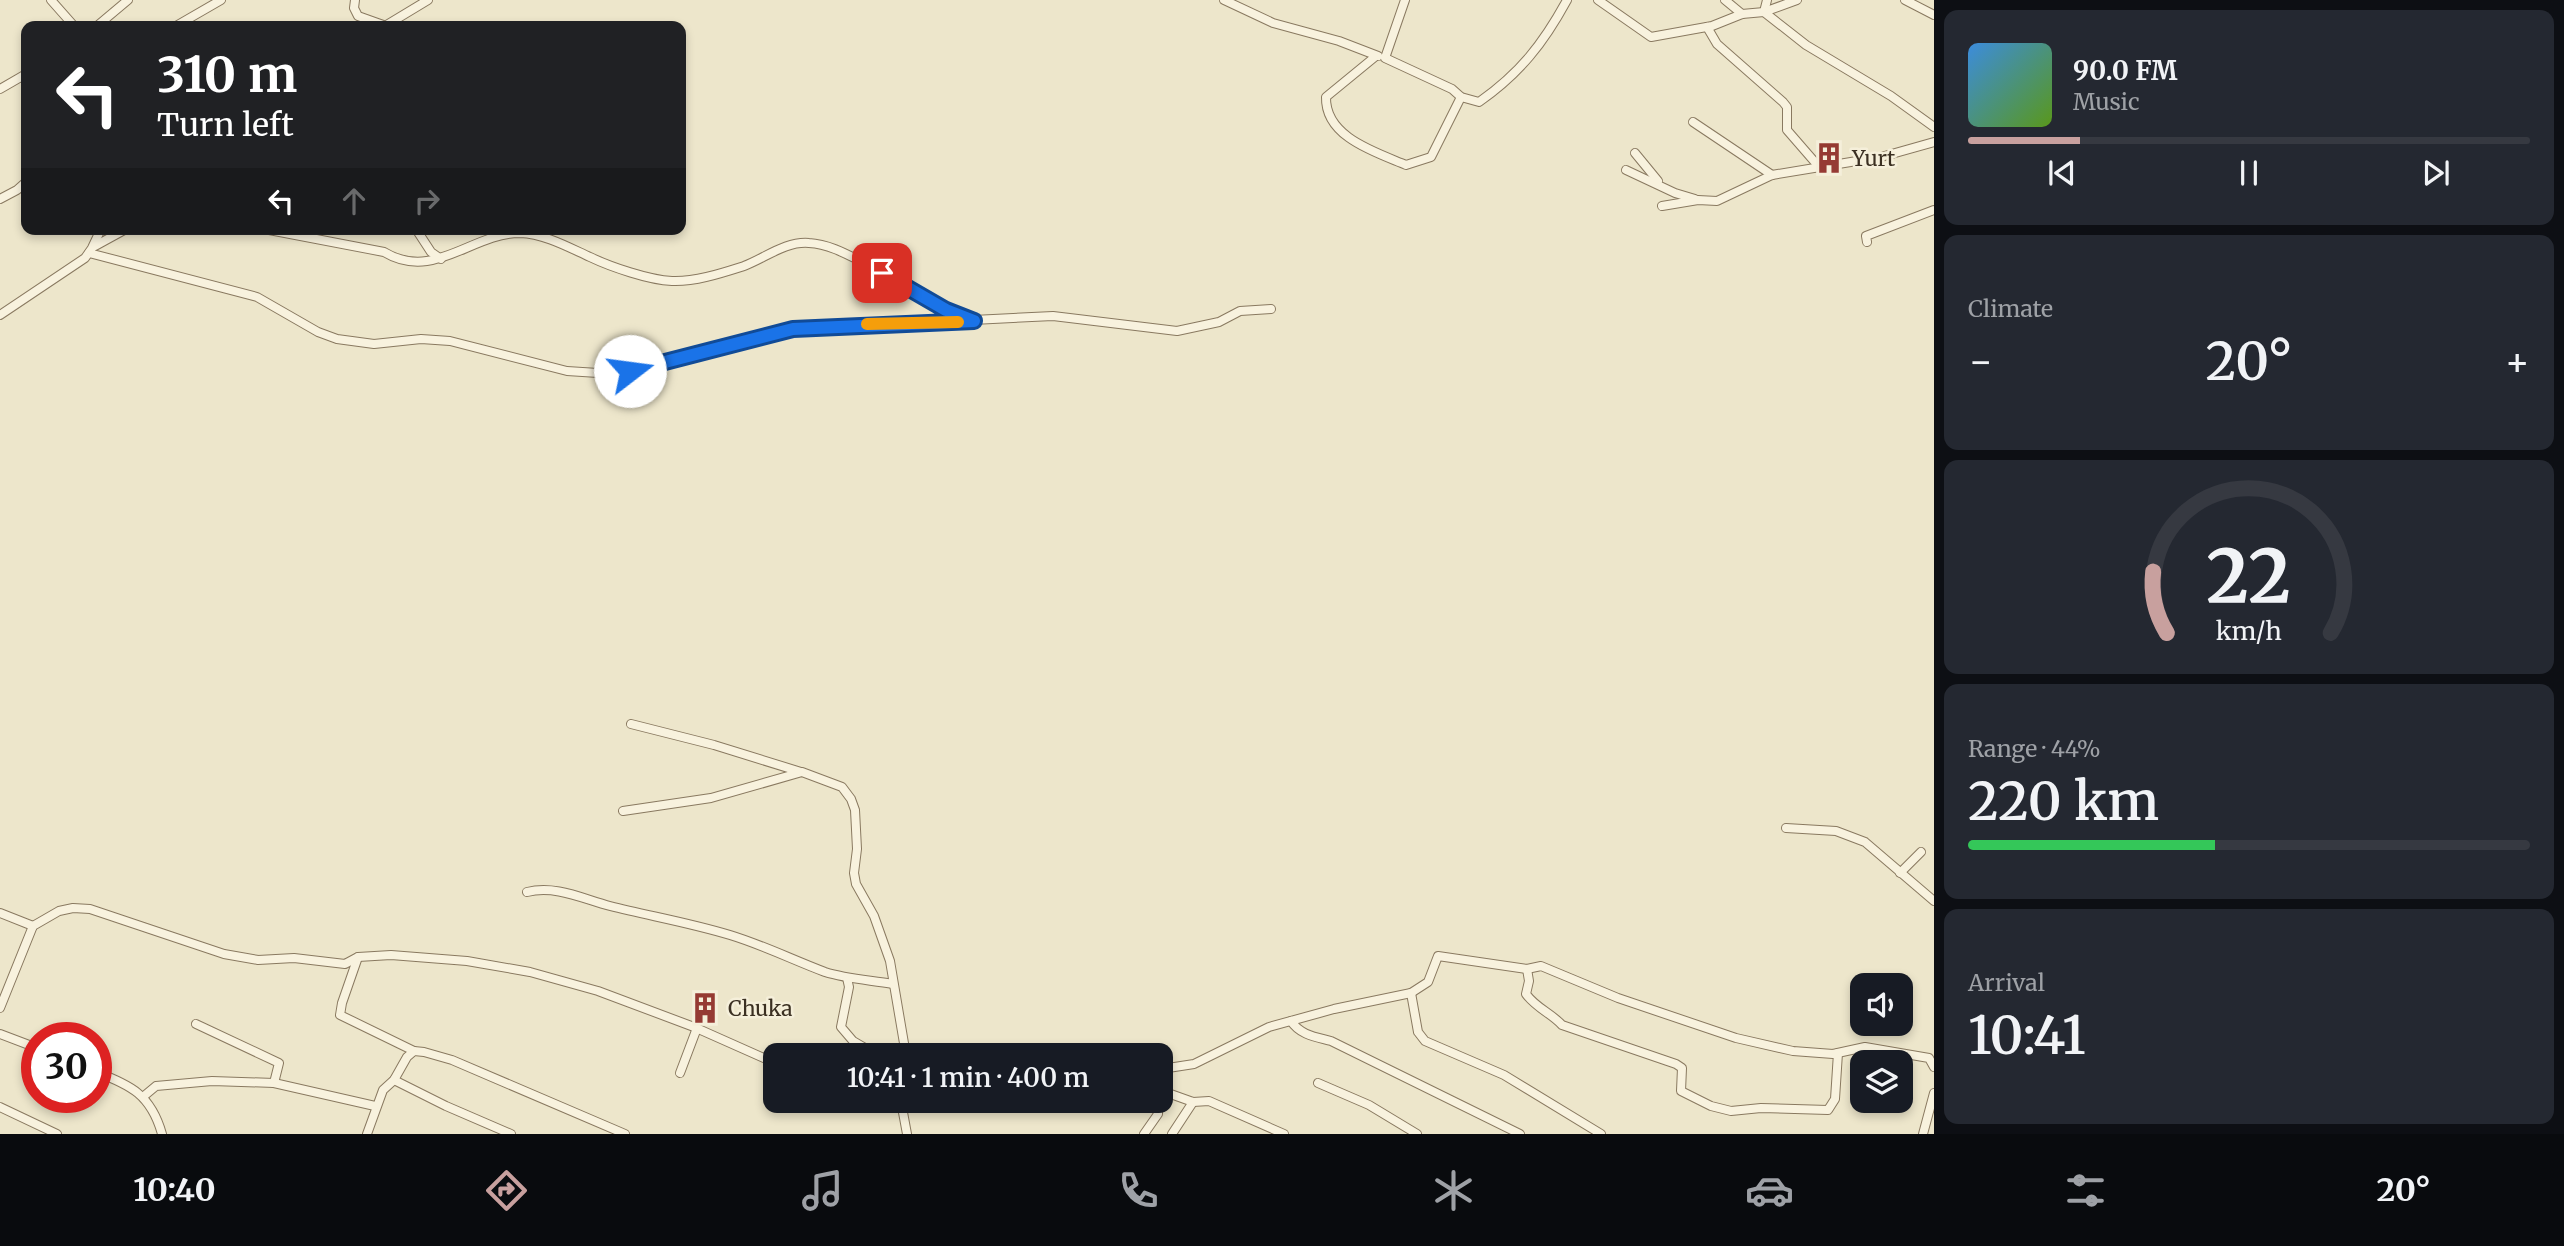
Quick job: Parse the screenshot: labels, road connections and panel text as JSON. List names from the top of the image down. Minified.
{"places":{"building":["Yurt","Chuka"]},"page":{"turn":["310 m","Turn left"],"song":["90.0 FM","Music"],"tile":["Climate",["Range · 44%","220 km"],["Arrival","10:41"]],"heat":["−","20°","+"],"limit":"30","trip":"10:41 · 1 min · 400 m","tabs":["10:40","20°"],"gauge":["22","km/h"]}}
